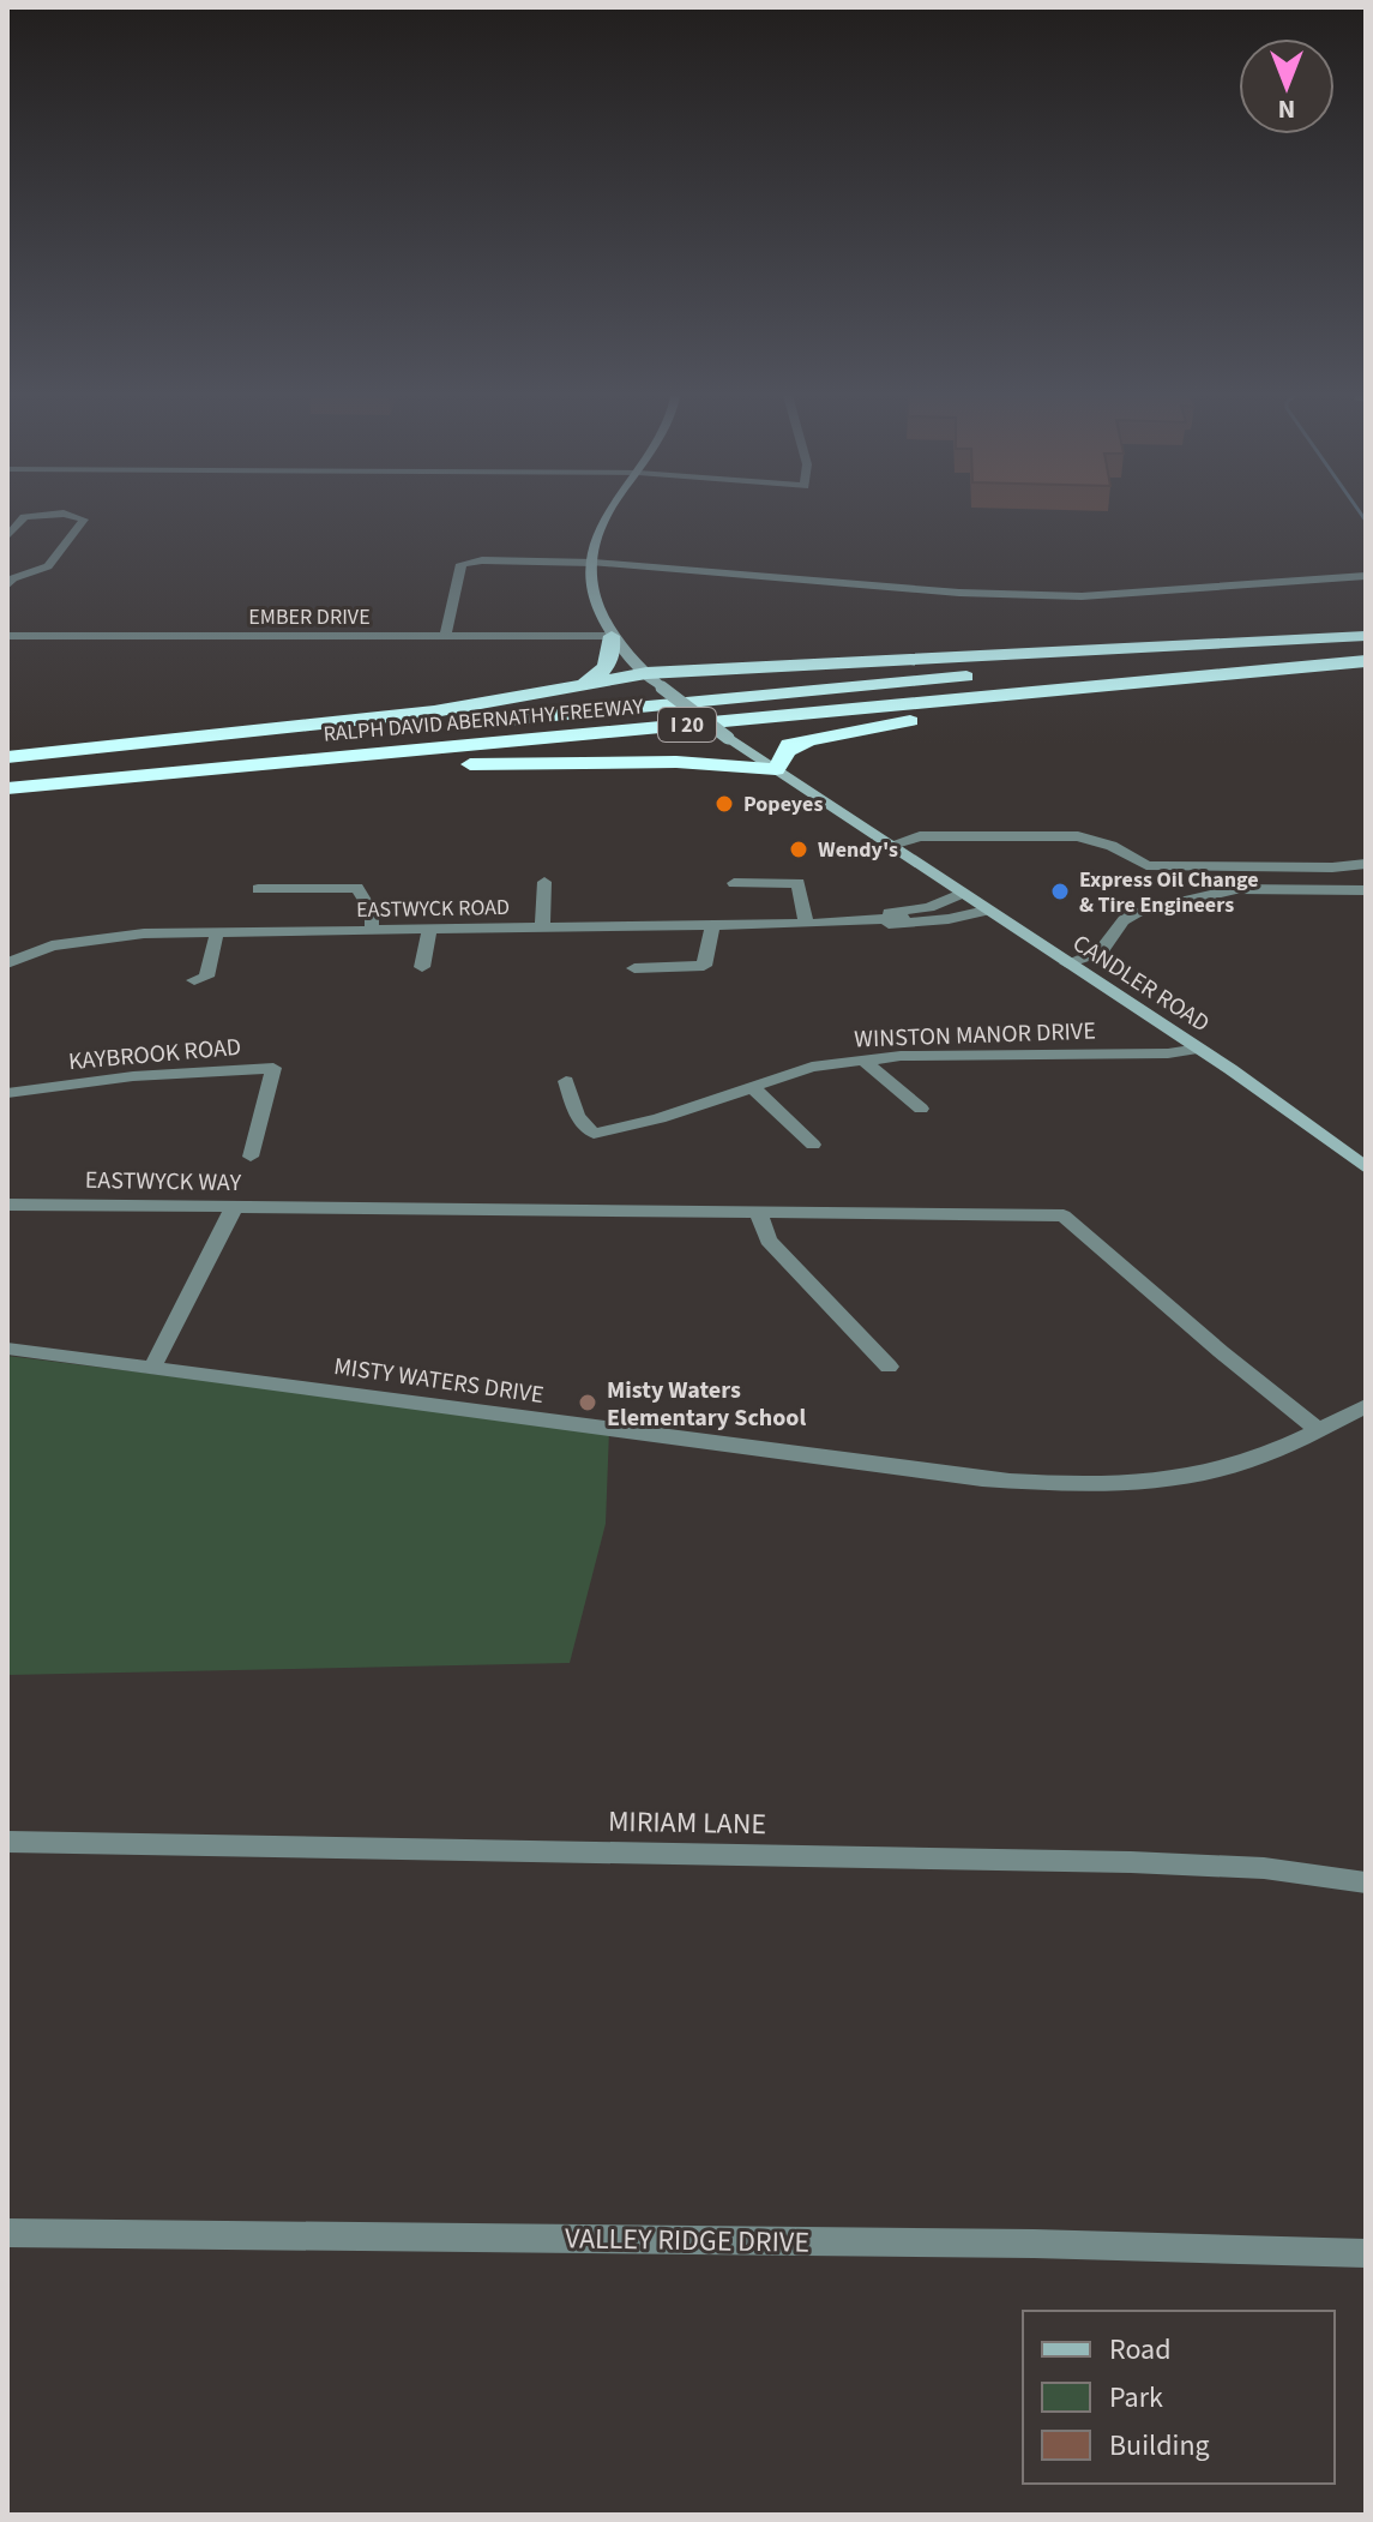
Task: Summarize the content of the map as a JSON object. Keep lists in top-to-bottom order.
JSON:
{
  "streets": {
    "highway": ["RALPH DAVID ABERNATHY FREEWAY", "I 20"],
    "main road": ["CANDLER ROAD"],
    "street": [
      "EMBER DRIVE",
      "EASTWYCK ROAD",
      "WINSTON MANOR DRIVE",
      "KAYBROOK ROAD",
      "EASTWYCK WAY",
      "MISTY WATERS DRIVE",
      "MIRIAM LANE",
      "VALLEY RIDGE DRIVE"
    ]
  },
  "crossings": [
    ["EMBER DRIVE", "CANDLER ROAD"],
    ["EASTWYCK ROAD", "CANDLER ROAD"],
    ["CANDLER ROAD", "WINSTON MANOR DRIVE"],
    ["EASTWYCK WAY", "MISTY WATERS DRIVE"]
  ],
  "places": [
    "Popeyes",
    "Wendy's",
    "Express Oil Change & Tire Engineers",
    "Misty Waters Elementary School"
  ],
  "legend": ["Road", "Park", "Building"],
  "north": "bottom"
}
